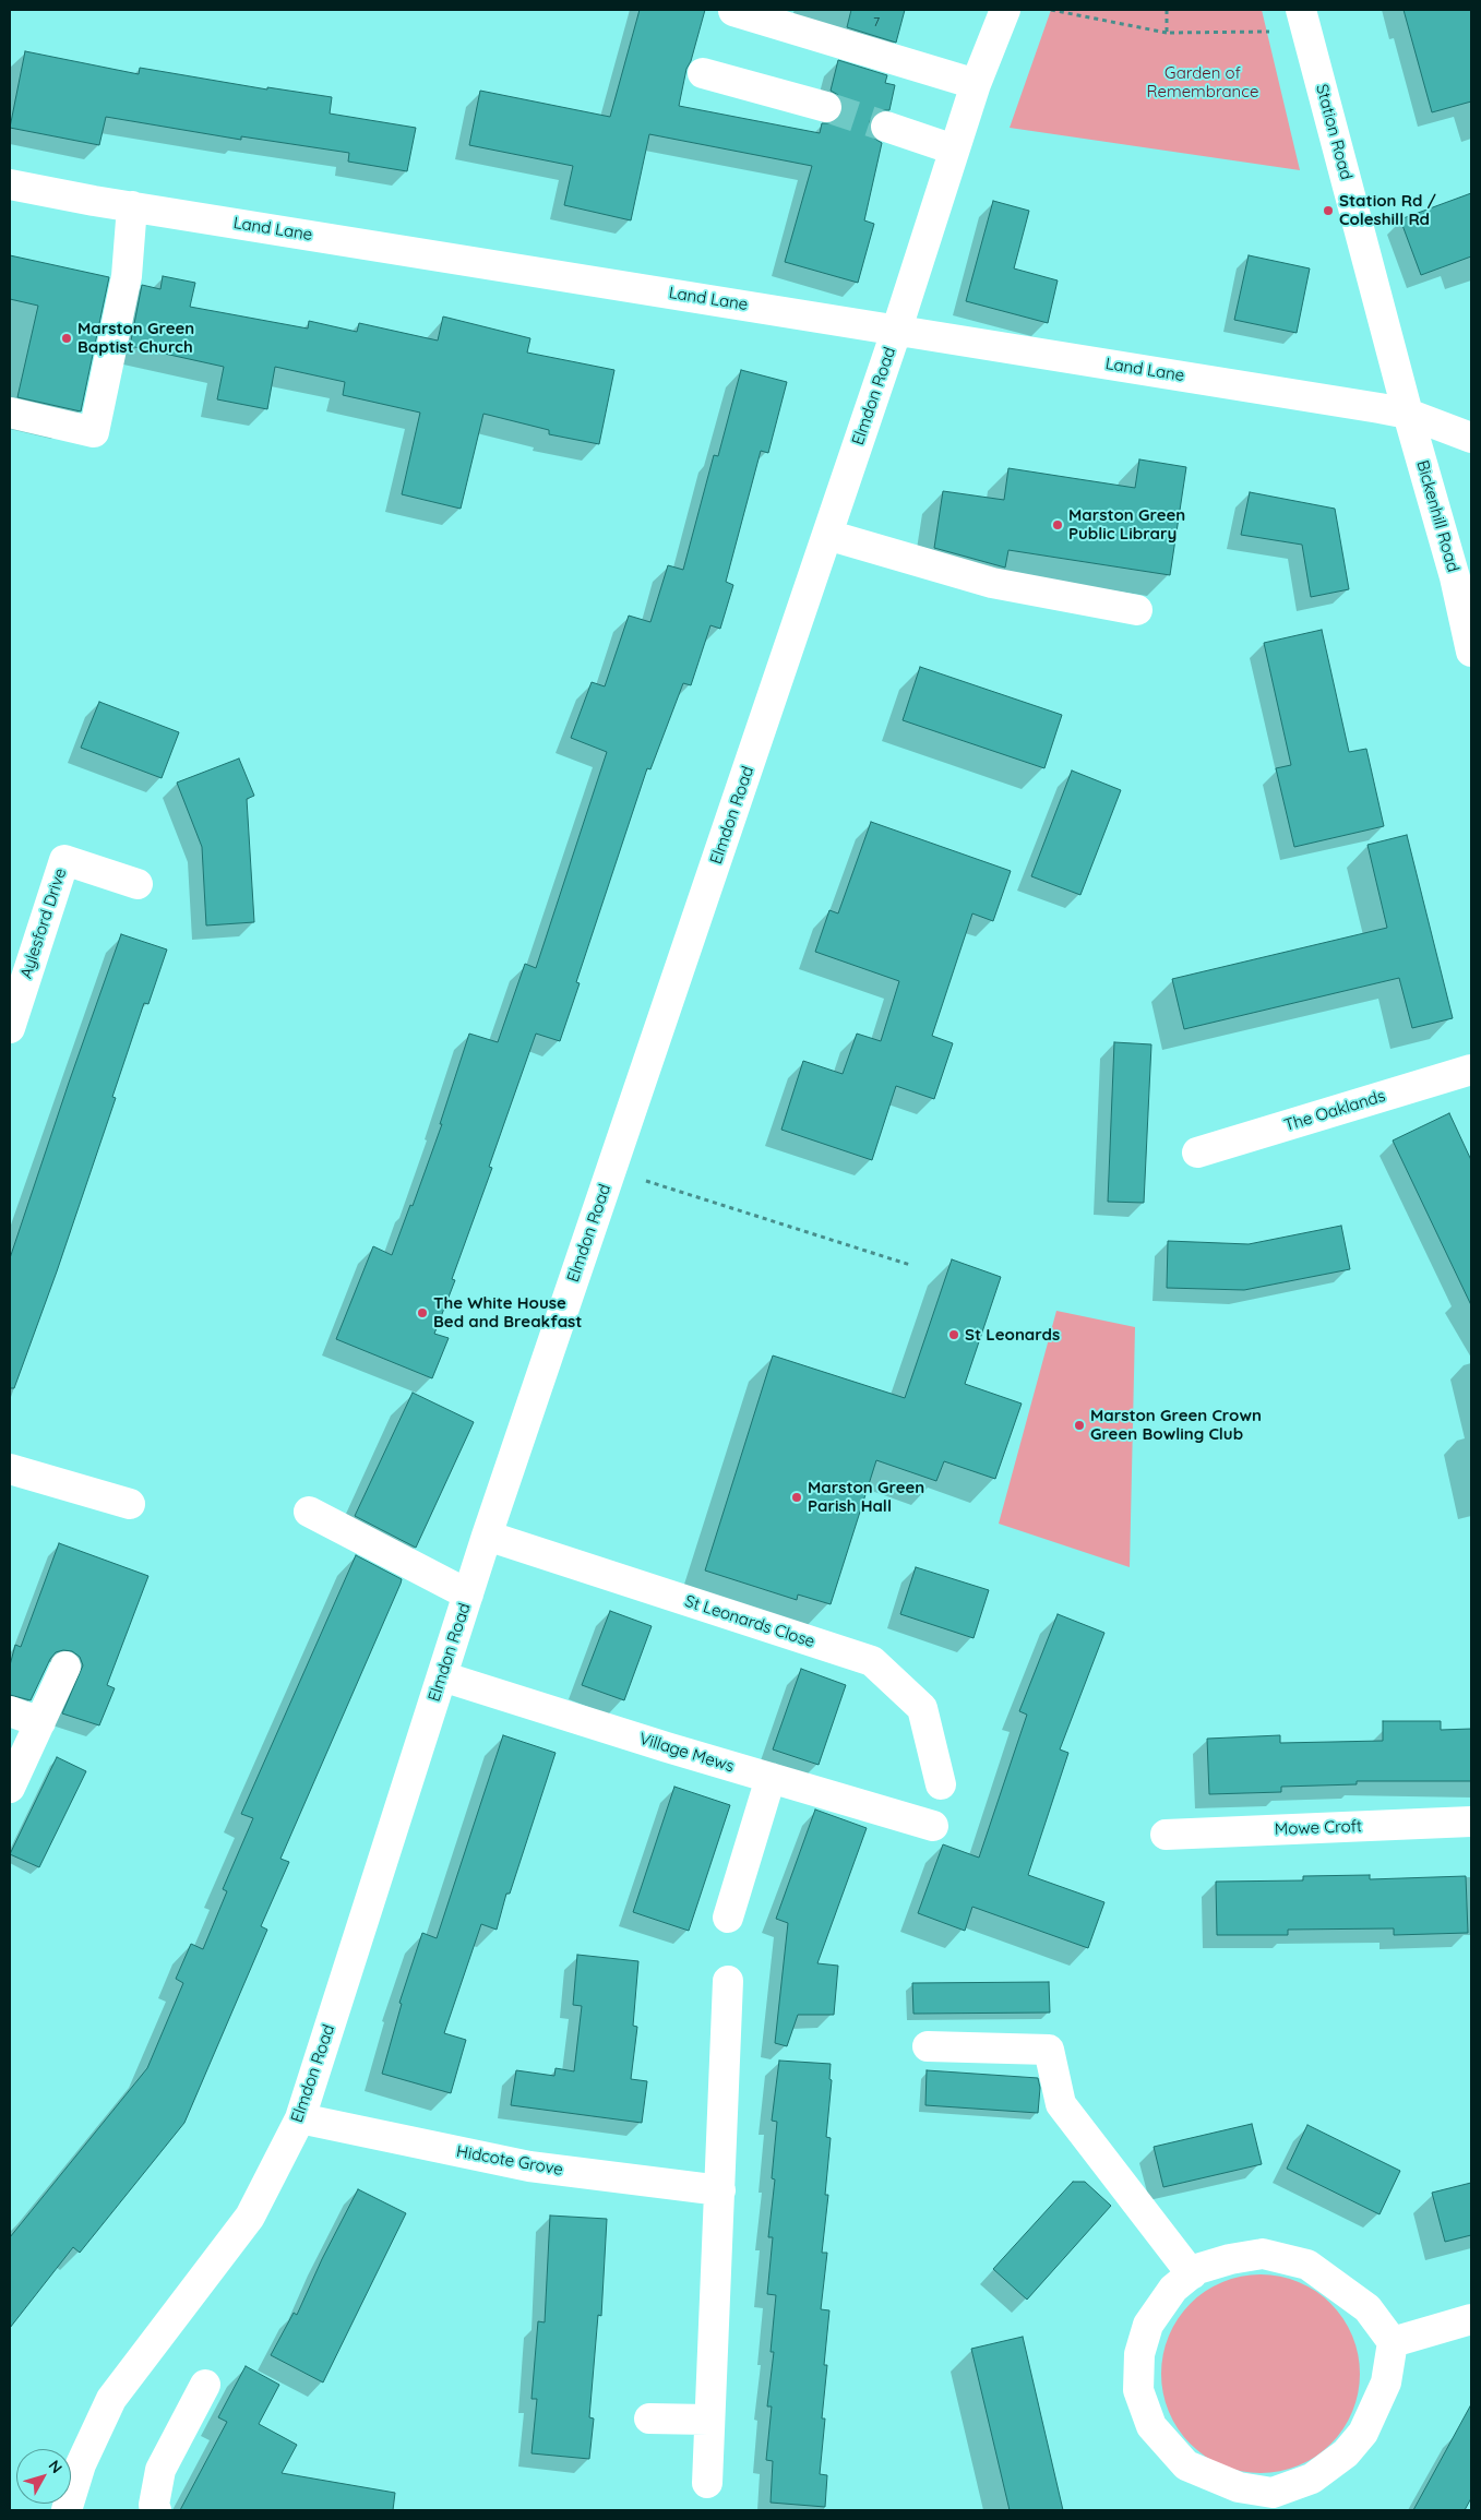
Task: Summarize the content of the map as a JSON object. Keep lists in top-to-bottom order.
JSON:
{
  "streets": {
    "street": [
      "Station Road",
      "Land Lane",
      "Elmdon Road",
      "Bickenhill Road",
      "Aylesford Drive",
      "The Oaklands",
      "St Leonards Close",
      "Village Mews",
      "Mowe Croft",
      "Hidcote Grove"
    ]
  },
  "crossings": [
    ["Station Road", "Land Lane"],
    ["Station Road", "Bickenhill Road"],
    ["Land Lane", "Elmdon Road"],
    ["Land Lane", "Bickenhill Road"],
    ["Elmdon Road", "St Leonards Close"],
    ["Elmdon Road", "Village Mews"],
    ["Elmdon Road", "Hidcote Grove"]
  ],
  "parks": ["Garden of Remembrance"],
  "places": [
    "Station Rd / Coleshill Rd",
    "Marston Green Baptist Church",
    "Marston Green Public Library",
    "The White House Bed and Breakfast",
    "St Leonards",
    "Marston Green Crown Green Bowling Club",
    "Marston Green Parish Hall"
  ],
  "house_numbers": ["7"],
  "north": "top right"
}
